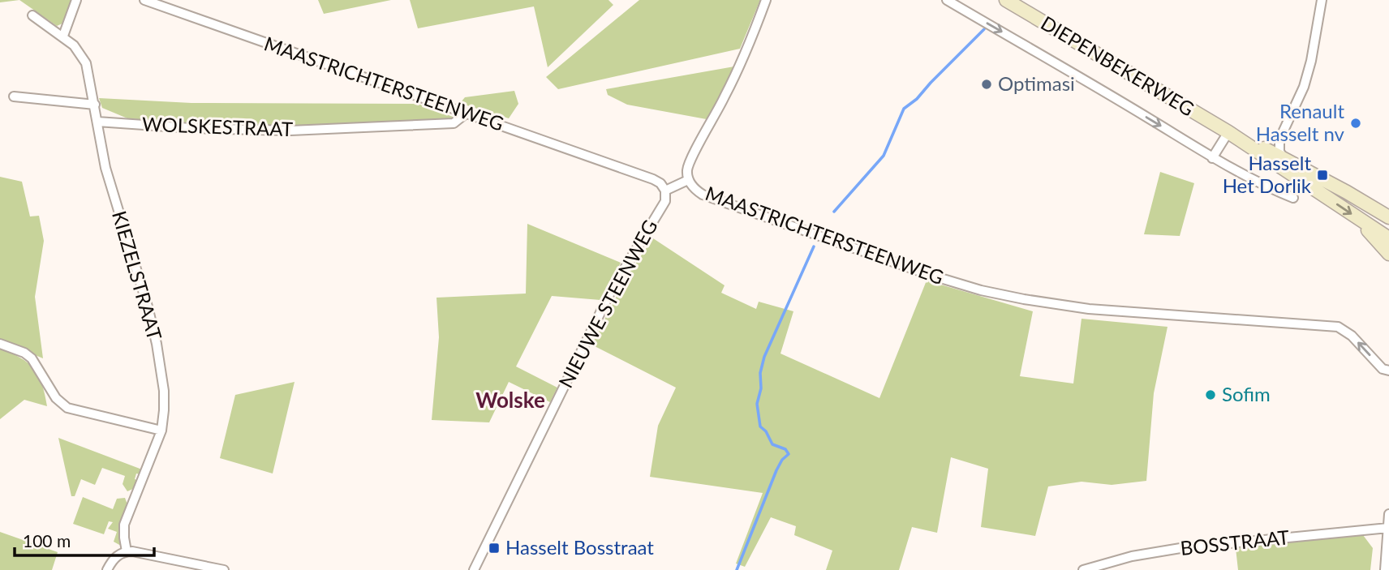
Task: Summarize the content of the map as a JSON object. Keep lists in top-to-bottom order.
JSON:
{
  "streets": {
    "main road": ["DIEPENBEKERWEG"],
    "street": [
      "MAASTRICHTERSTEENWEG",
      "WOLSKESTRAAT",
      "KIEZELSTRAAT",
      "NIEUWE STEENWEG",
      "BOSSTRAAT"
    ]
  },
  "crossings": [
    ["MAASTRICHTERSTEENWEG", "WOLSKESTRAAT"],
    ["MAASTRICHTERSTEENWEG", "NIEUWE STEENWEG"],
    ["WOLSKESTRAAT", "KIEZELSTRAAT"]
  ],
  "one_way": ["DIEPENBEKERWEG", "MAASTRICHTERSTEENWEG"],
  "districts": ["Wolske"],
  "places": {
    "other": ["Optimasi", "Renault Hasselt nv", "Sofim"],
    "transit": ["Hasselt Het Dorlik", "Hasselt Bosstraat"]
  },
  "scale_bar": "100 m"
}
